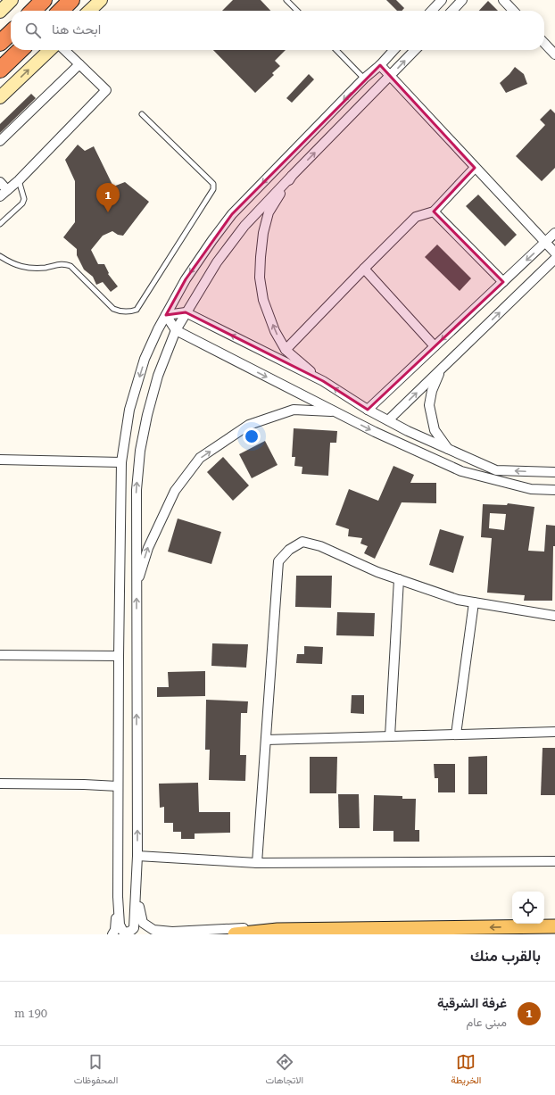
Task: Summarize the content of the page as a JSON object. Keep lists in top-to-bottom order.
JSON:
{
  "page": {
    "search": "ابحث هنا",
    "pins": "1",
    "heading": "بالقرب منك",
    "list": [
      {
        "mark": "1",
        "name": "غرفة الشرقية",
        "note": "مبنى عام",
        "value": "190 m"
      }
    ],
    "nav": ["الخريطة", "الاتجاهات", "المحفوظات"]
  }
}
